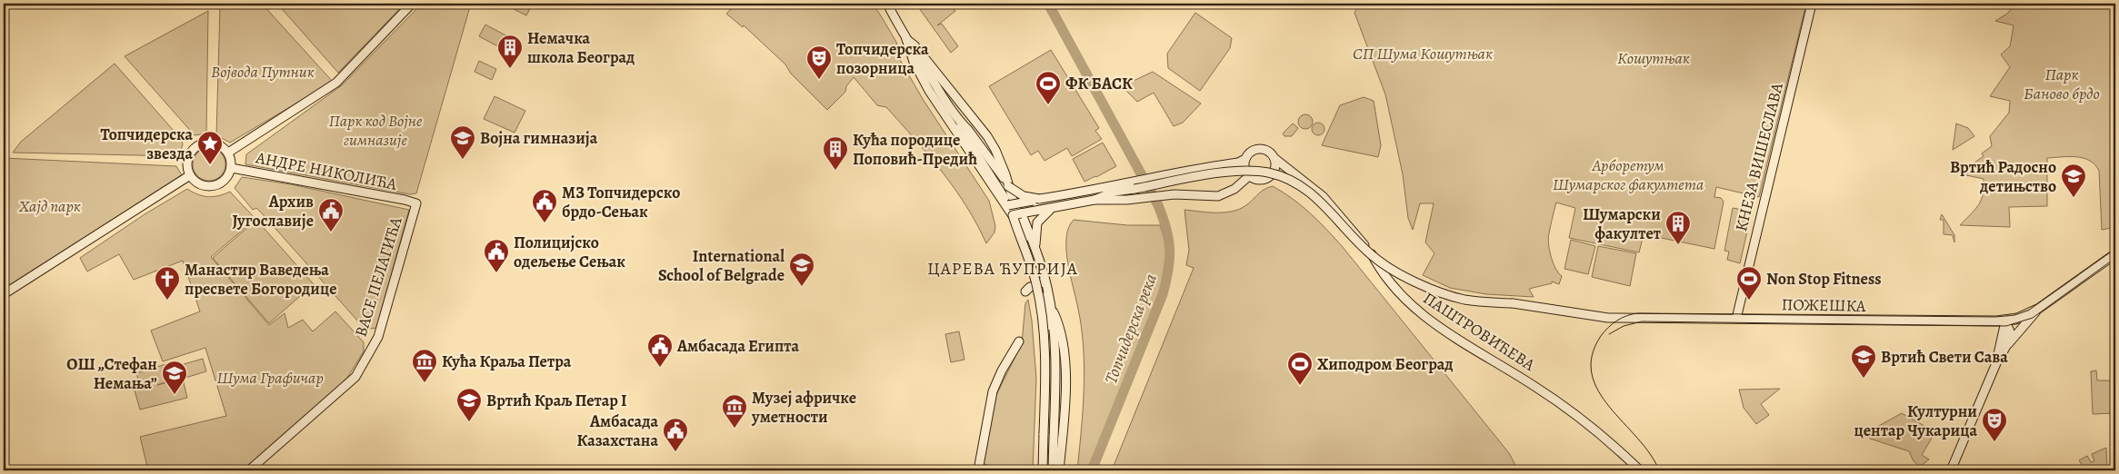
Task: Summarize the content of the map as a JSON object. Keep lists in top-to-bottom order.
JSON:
{
  "streets": {
    "main road": [
      "КНЕЗА ВИШЕСЛАВА",
      "АНДРЕ НИКОЛИЋА",
      "ВАСЕ ПЕЛАГИЋА",
      "ПОЖЕШКА",
      "ПАШТРОВИЋЕВА"
    ]
  },
  "crossings": [
    ["КНЕЗА ВИШЕСЛАВА", "ПОЖЕШКА"],
    ["АНДРЕ НИКОЛИЋА", "ВАСЕ ПЕЛАГИЋА"]
  ],
  "districts": ["ЦАРЕВА ЋУПРИЈА"],
  "water": ["Топчидерска река"],
  "parks": [
    "СП Шума Кошутњак",
    "Кошутњак",
    "Војвода Путник",
    "Парк Баново брдо",
    "Парк код Војне гимназије",
    "Арборетум Шумарског факултета",
    "Хајд парк",
    "Шума Графичар"
  ],
  "places": {
    "building": ["Немачка школа Београд", "Кућа породице Поповић-Предић", "Шумарски факултет"],
    "theatre": ["Топчидерска позорница", "Културни центар Чукарица"],
    "sports": ["ФК БАСК", "Non Stop Fitness", "Хиподром Београд"],
    "school or university": [
      "Војна гимназија",
      "Вртић Радосно детињство",
      "International School of Belgrade",
      "Вртић Свети Сава",
      "ОШ „Стефан Немања”",
      "Вртић Краљ Петар I"
    ],
    "place": ["Топчидерска звезда"],
    "public building": [
      "МЗ Топчидерско брдо-Сењак",
      "Архив Југославије",
      "Полицијско одељење Сењак",
      "Амбасада Египта",
      "Амбасада Казахстана"
    ],
    "church": ["Манастир Ваведења пресвете Богородице"],
    "museum": ["Кућа Краља Петра", "Музеј афричке уметности"]
  }
}
